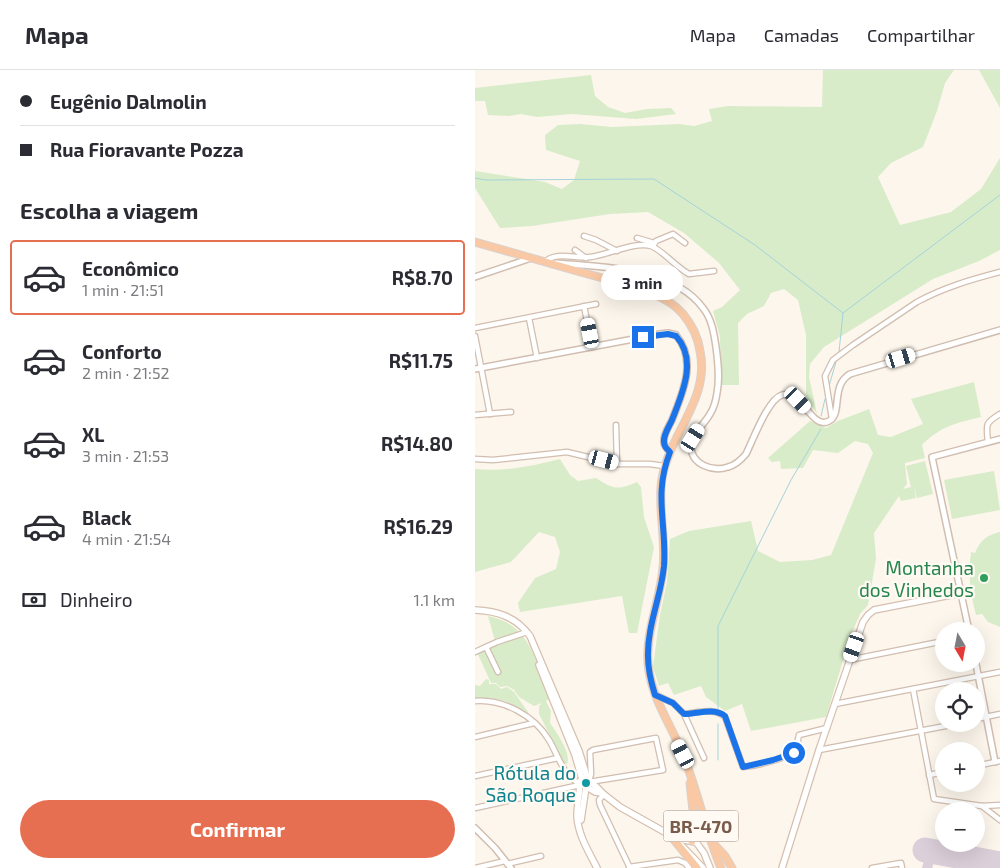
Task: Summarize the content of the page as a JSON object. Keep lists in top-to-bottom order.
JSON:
{
  "streets": {
    "highway": ["BR-470"]
  },
  "places": ["Montanha dos Vinhedos", "Rótula do São Roque"],
  "north": "bottom",
  "page": {
    "header": "Mapa",
    "nav": ["Mapa", "Camadas", "Compartilhar"],
    "banner": ["Eugênio Dalmolin", "Rua Fioravante Pozza"],
    "heading": "Escolha a viagem",
    "list": [
      {
        "name": "Econômico",
        "note": "1 min · 21:51",
        "value": "R$8.70"
      },
      {
        "name": "Conforto",
        "note": "2 min · 21:52",
        "value": "R$11.75"
      },
      {
        "name": "XL",
        "note": "3 min · 21:53",
        "value": "R$14.80"
      },
      {
        "name": "Black",
        "note": "4 min · 21:54",
        "value": "R$16.29"
      }
    ],
    "bubble": "3 min",
    "pay": ["Dinheiro", "1.1 km"],
    "map_buttons": ["+", "−"],
    "buttons": "Confirmar"
  }
}
